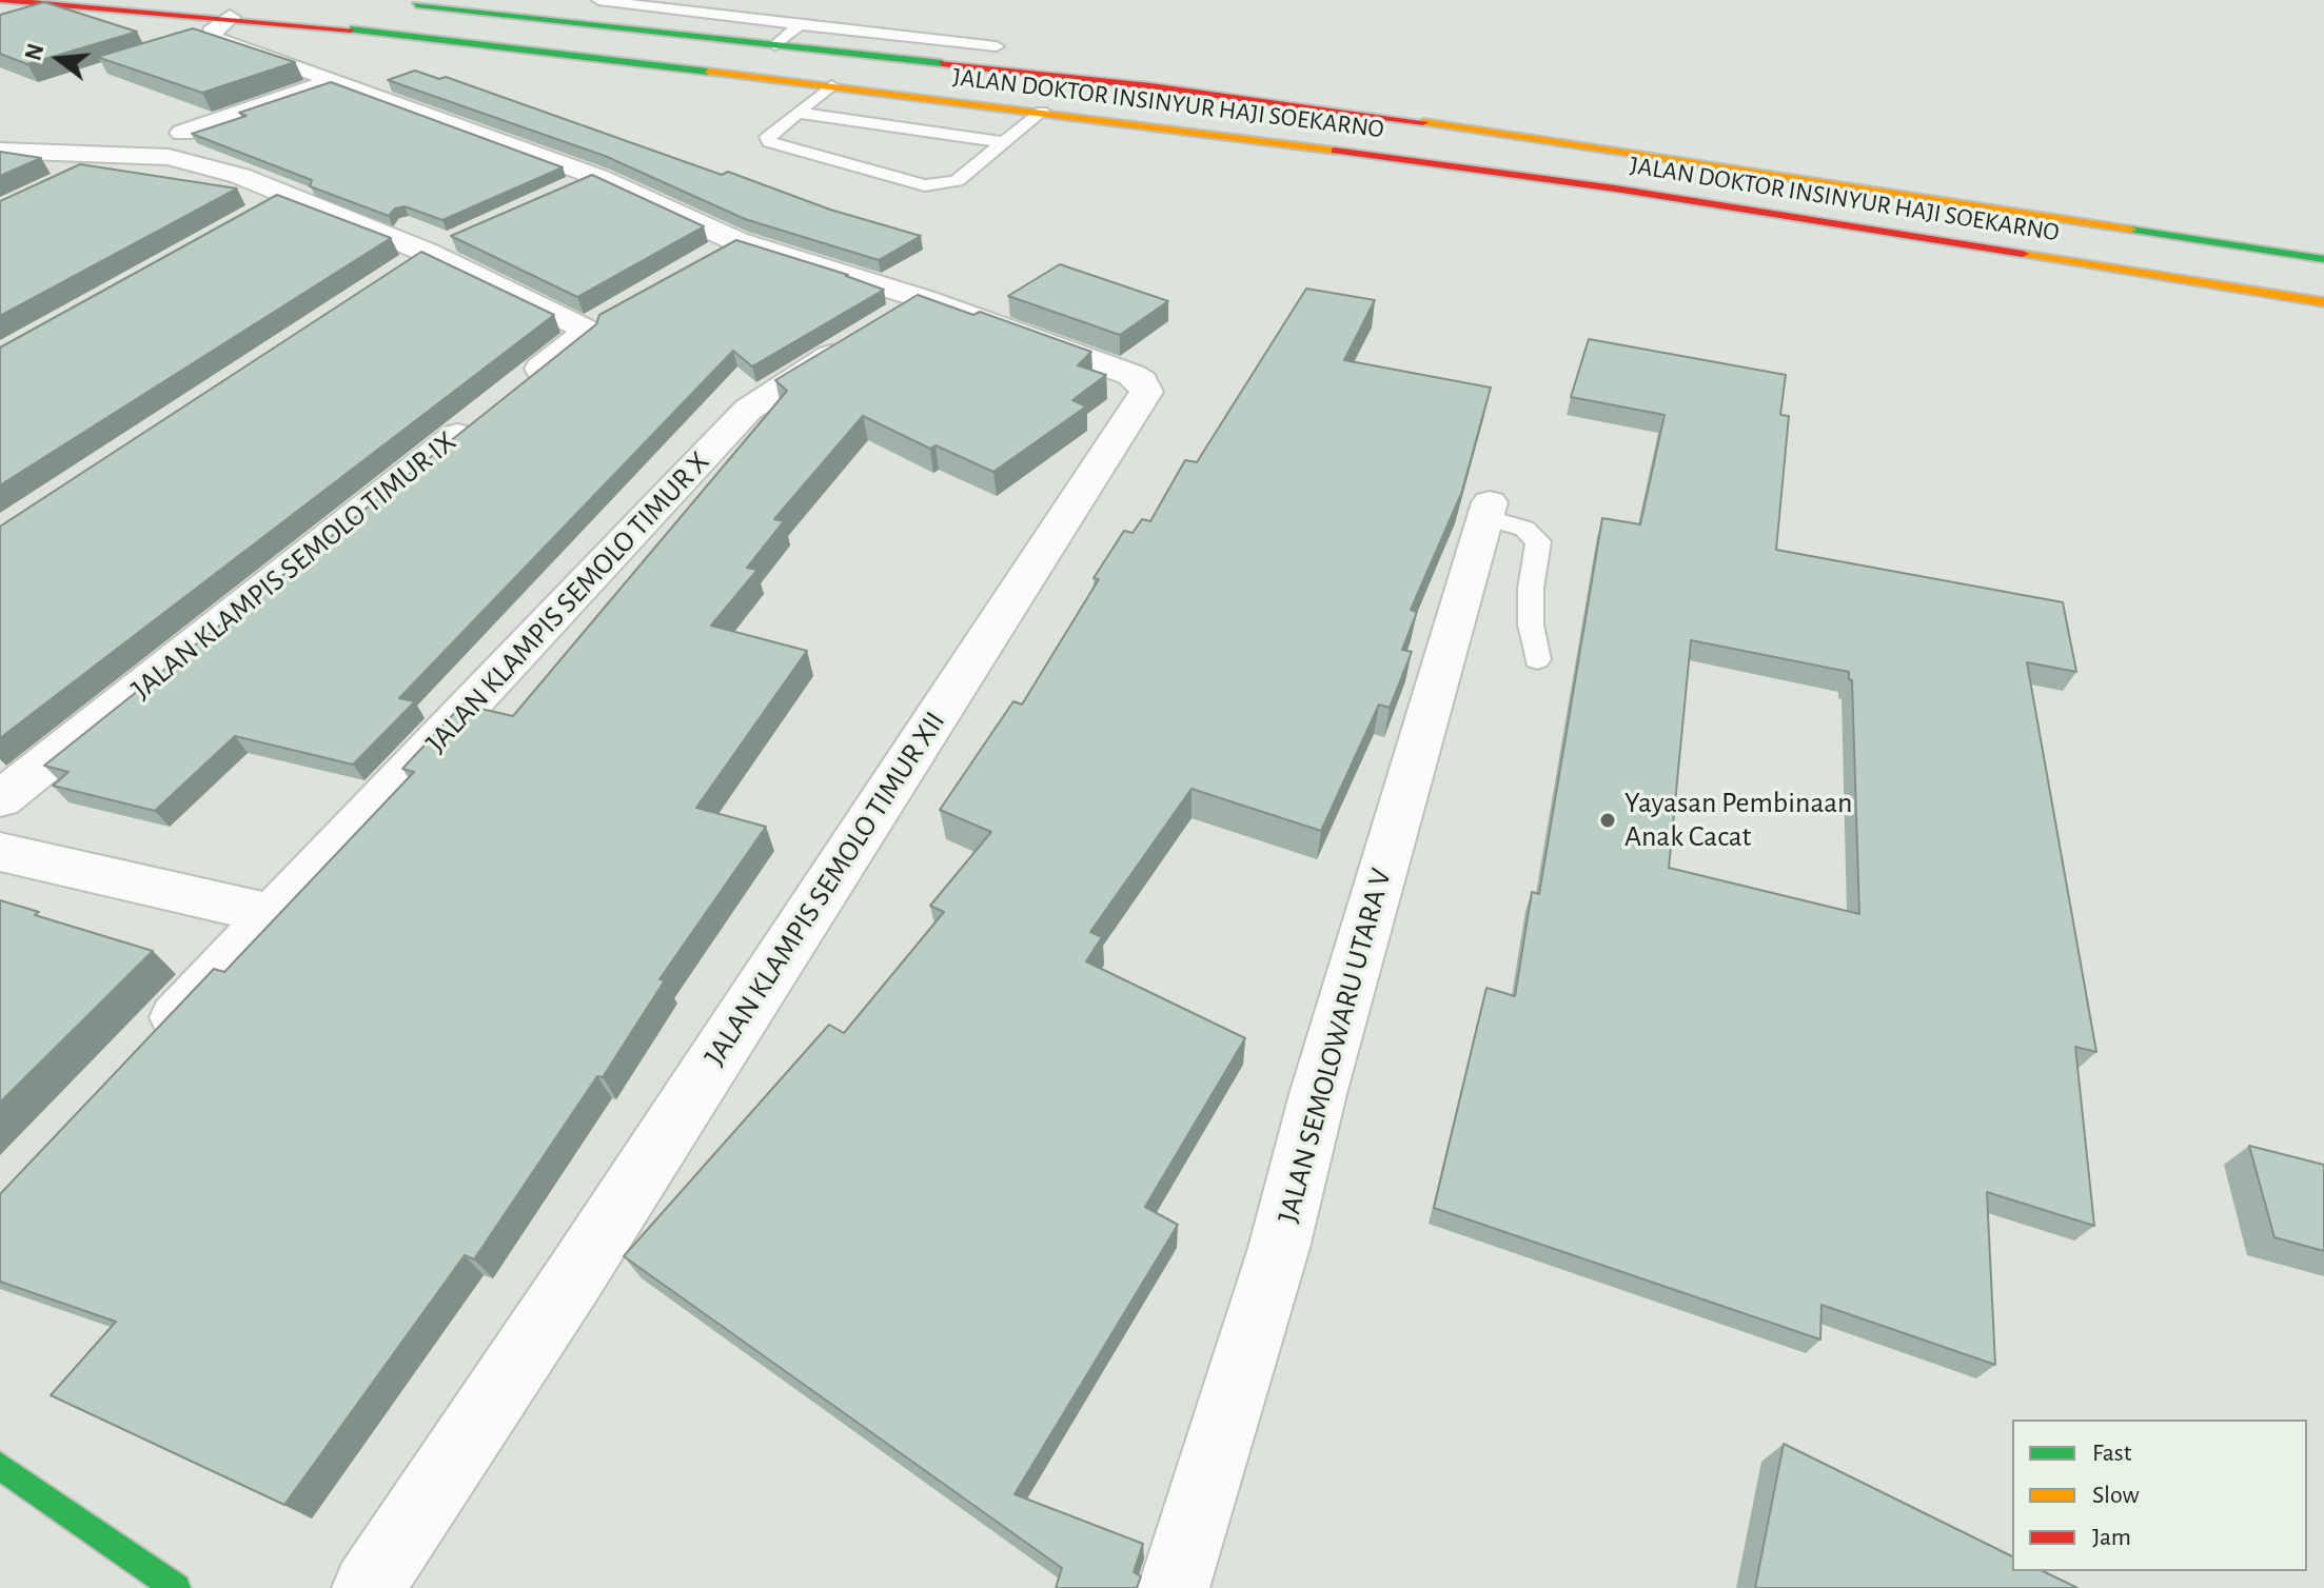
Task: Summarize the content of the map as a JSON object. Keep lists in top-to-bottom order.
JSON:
{
  "streets": {
    "main road": ["JALAN DOKTOR INSINYUR HAJI SOEKARNO"],
    "street": [
      "JALAN KLAMPIS SEMOLO TIMUR IX",
      "JALAN KLAMPIS SEMOLO TIMUR X",
      "JALAN KLAMPIS SEMOLO TIMUR XII",
      "JALAN SEMOLOWARU UTARA V"
    ]
  },
  "crossings": [
    ["JALAN KLAMPIS SEMOLO TIMUR X", "JALAN KLAMPIS SEMOLO TIMUR XII"]
  ],
  "places": ["Yayasan Pembinaan Anak Cacat"],
  "legend": ["Fast", "Slow", "Jam"],
  "north": "left"
}
